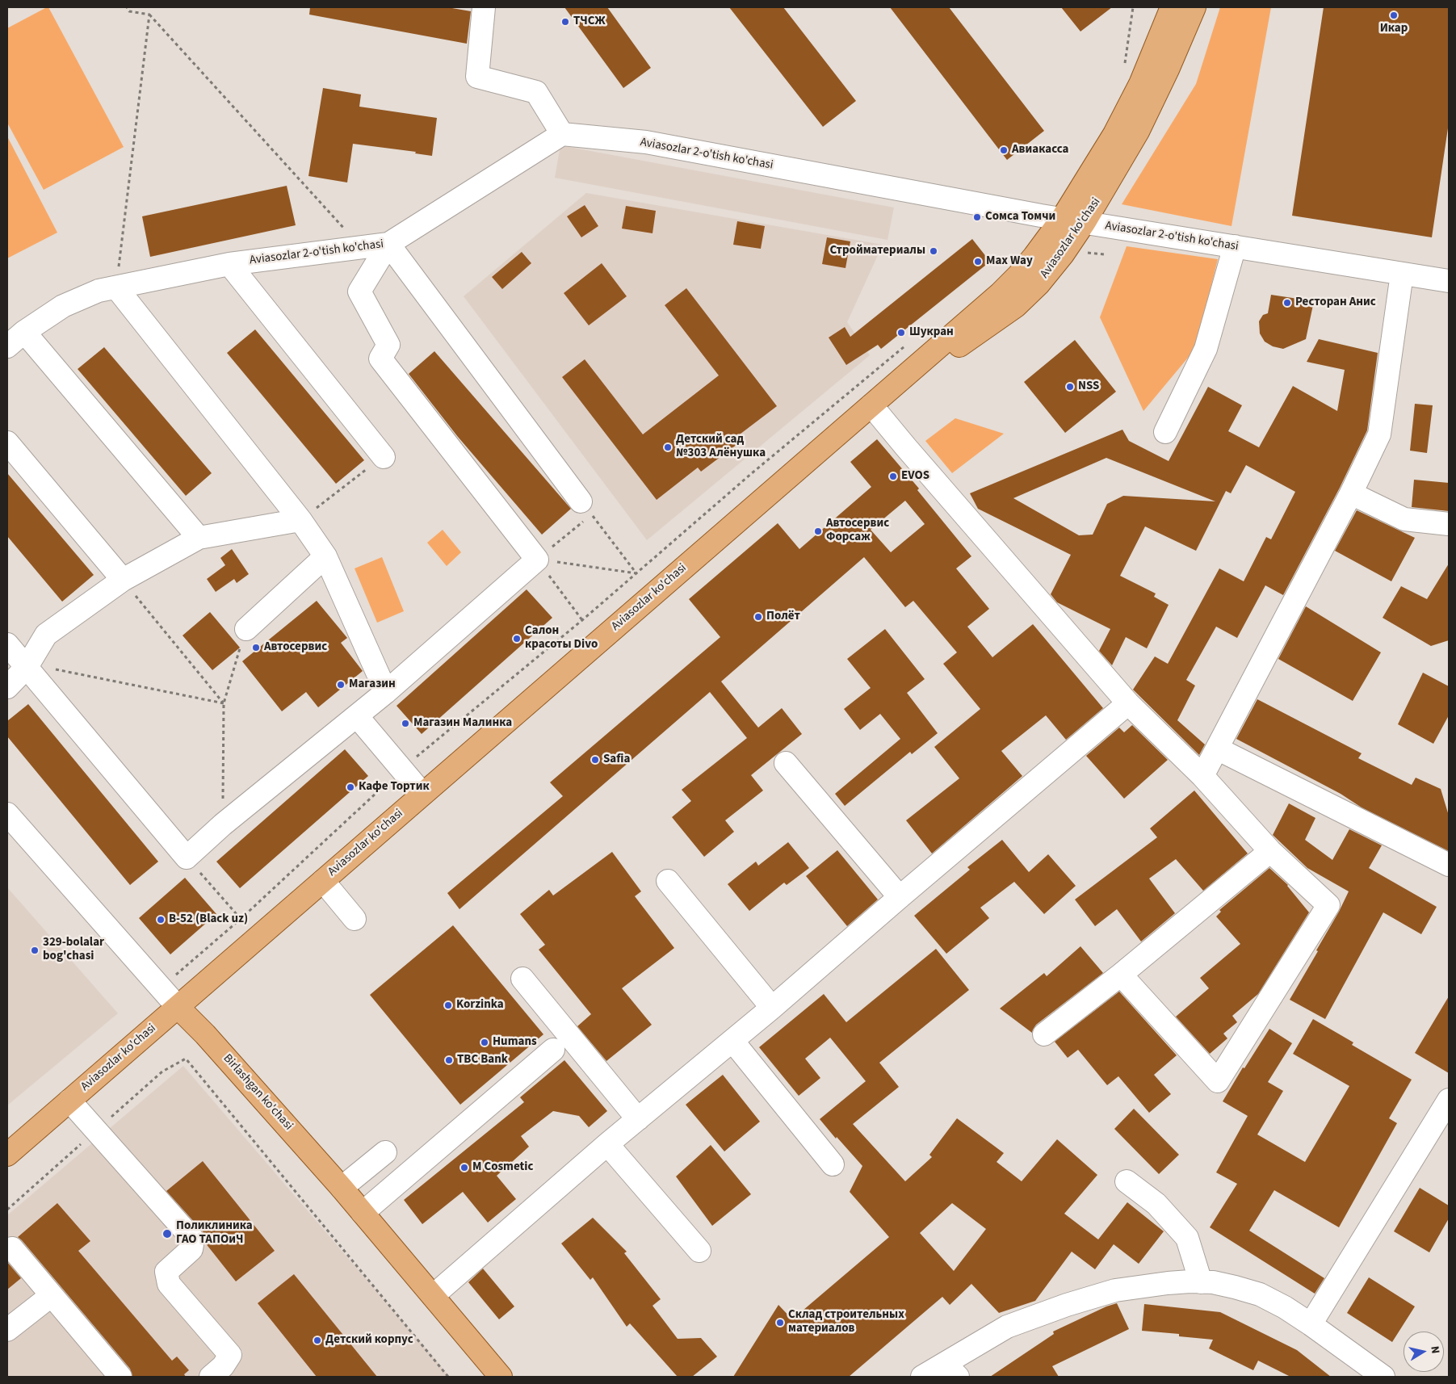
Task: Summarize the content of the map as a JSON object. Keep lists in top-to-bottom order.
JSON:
{
  "streets": {
    "main road": ["Aviasozlar ko'chasi", "Birlashgan ko'chasi"],
    "street": ["Aviasozlar 2-o'tish ko'chasi"]
  },
  "crossings": [
    ["Aviasozlar 2-o'tish ko'chasi", "Aviasozlar ko'chasi"],
    ["Aviasozlar ko'chasi", "Birlashgan ko'chasi"]
  ],
  "places": [
    "Икар",
    "ТЧСЖ",
    "Авиакасса",
    "Сомса Томчи",
    "Стройматериалы",
    "Max Way",
    "Ресторан Анис",
    "Шукран",
    "NSS",
    "Детский сад №303 Алёнушка",
    "EVOS",
    "Автосервис Форсаж",
    "Полёт",
    "Салон красоты Divo",
    "Автосервис",
    "Магазин",
    "Магазин Малинка",
    "Safia",
    "Кафе Тортик",
    "B-52 (Black uz)",
    "329-bolalar bog'chasi",
    "Korzinka",
    "Humans",
    "TBC Bank",
    "M Cosmetic",
    "Поликлиника ГАО ТАПОиЧ",
    "Склад строительных материалов",
    "Детский корпус"
  ],
  "north": "right"
}
